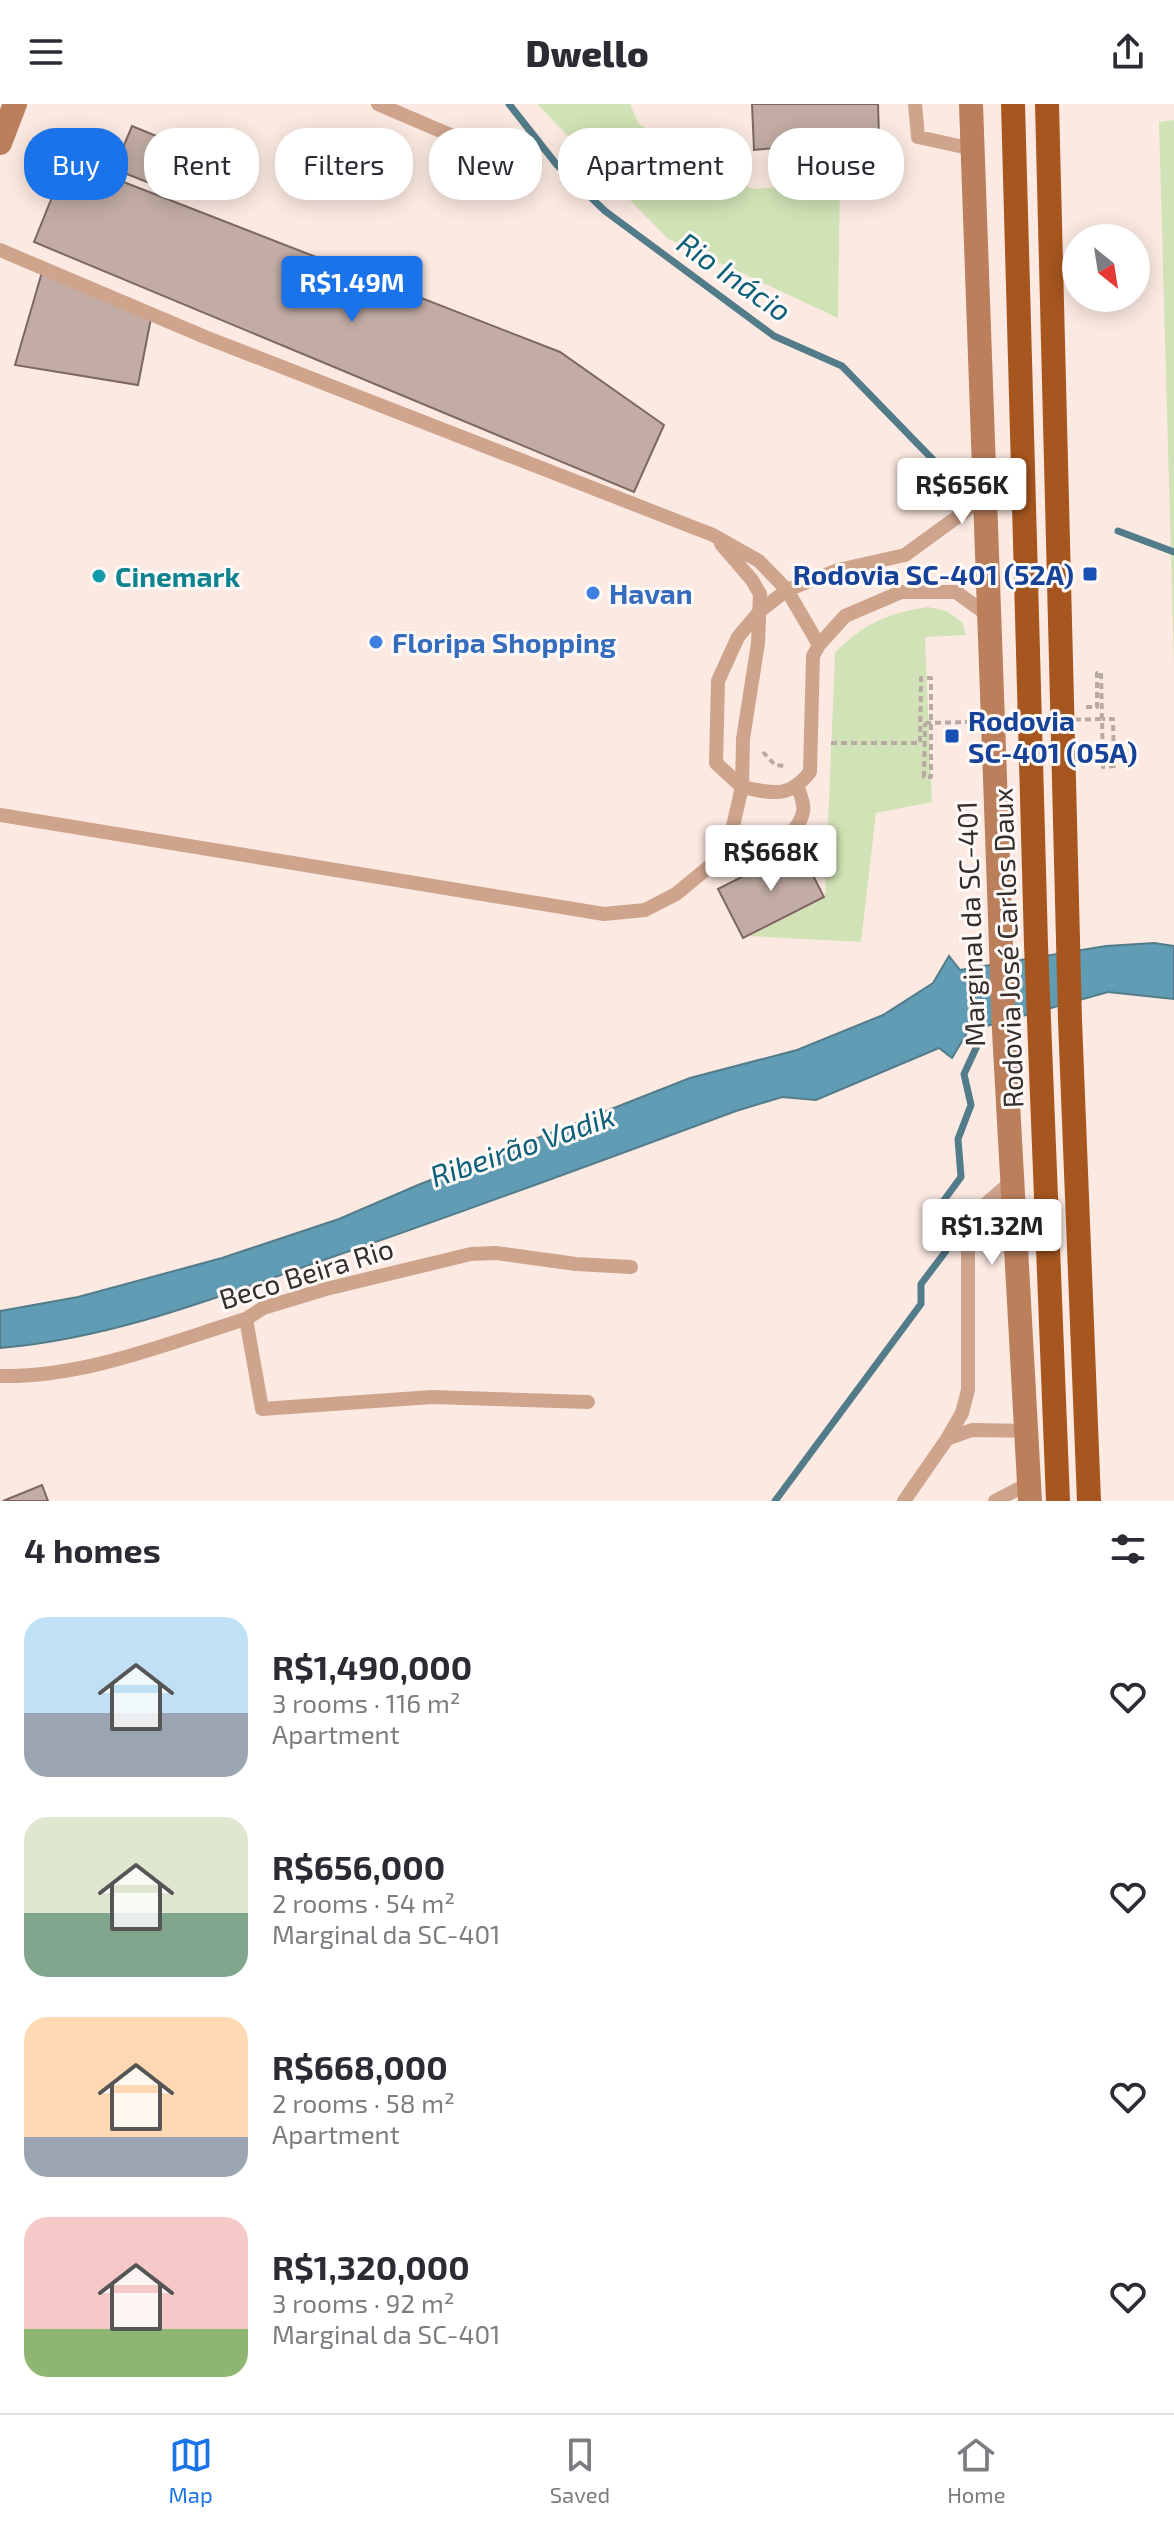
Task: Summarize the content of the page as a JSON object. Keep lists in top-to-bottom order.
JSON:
{
  "streets": {
    "highway": ["Rodovia José Carlos Daux"],
    "main road": ["Marginal da SC-401"],
    "lane": ["Beco Beira Rio"]
  },
  "water": ["Rio Inácio", "Ribeirão Vadik"],
  "places": {
    "transit": ["Rodovia SC-401 (52A)", "Rodovia SC-401 (05A)"],
    "other": ["Cinemark", "Havan", "Floripa Shopping"]
  },
  "north": "bottom right",
  "page": {
    "header": "Dwello",
    "chip": [
      "Buy",
      "Rent",
      "Filters",
      "New",
      "Apartment",
      "House"
    ],
    "price": [
      "R$1.49M",
      "R$656K",
      "R$668K",
      "R$1.32M"
    ],
    "heading": "4 homes",
    "list": [
      {
        "name": "R$1,490,000",
        "note": "3 rooms · 116 m² · Apartment"
      },
      {
        "name": "R$656,000",
        "note": "2 rooms · 54 m² · Marginal da SC-401"
      },
      {
        "name": "R$668,000",
        "note": "2 rooms · 58 m² · Apartment"
      },
      {
        "name": "R$1,320,000",
        "note": "3 rooms · 92 m² · Marginal da SC-401"
      }
    ],
    "tabs": ["Map", "Saved", "Home"]
  }
}
